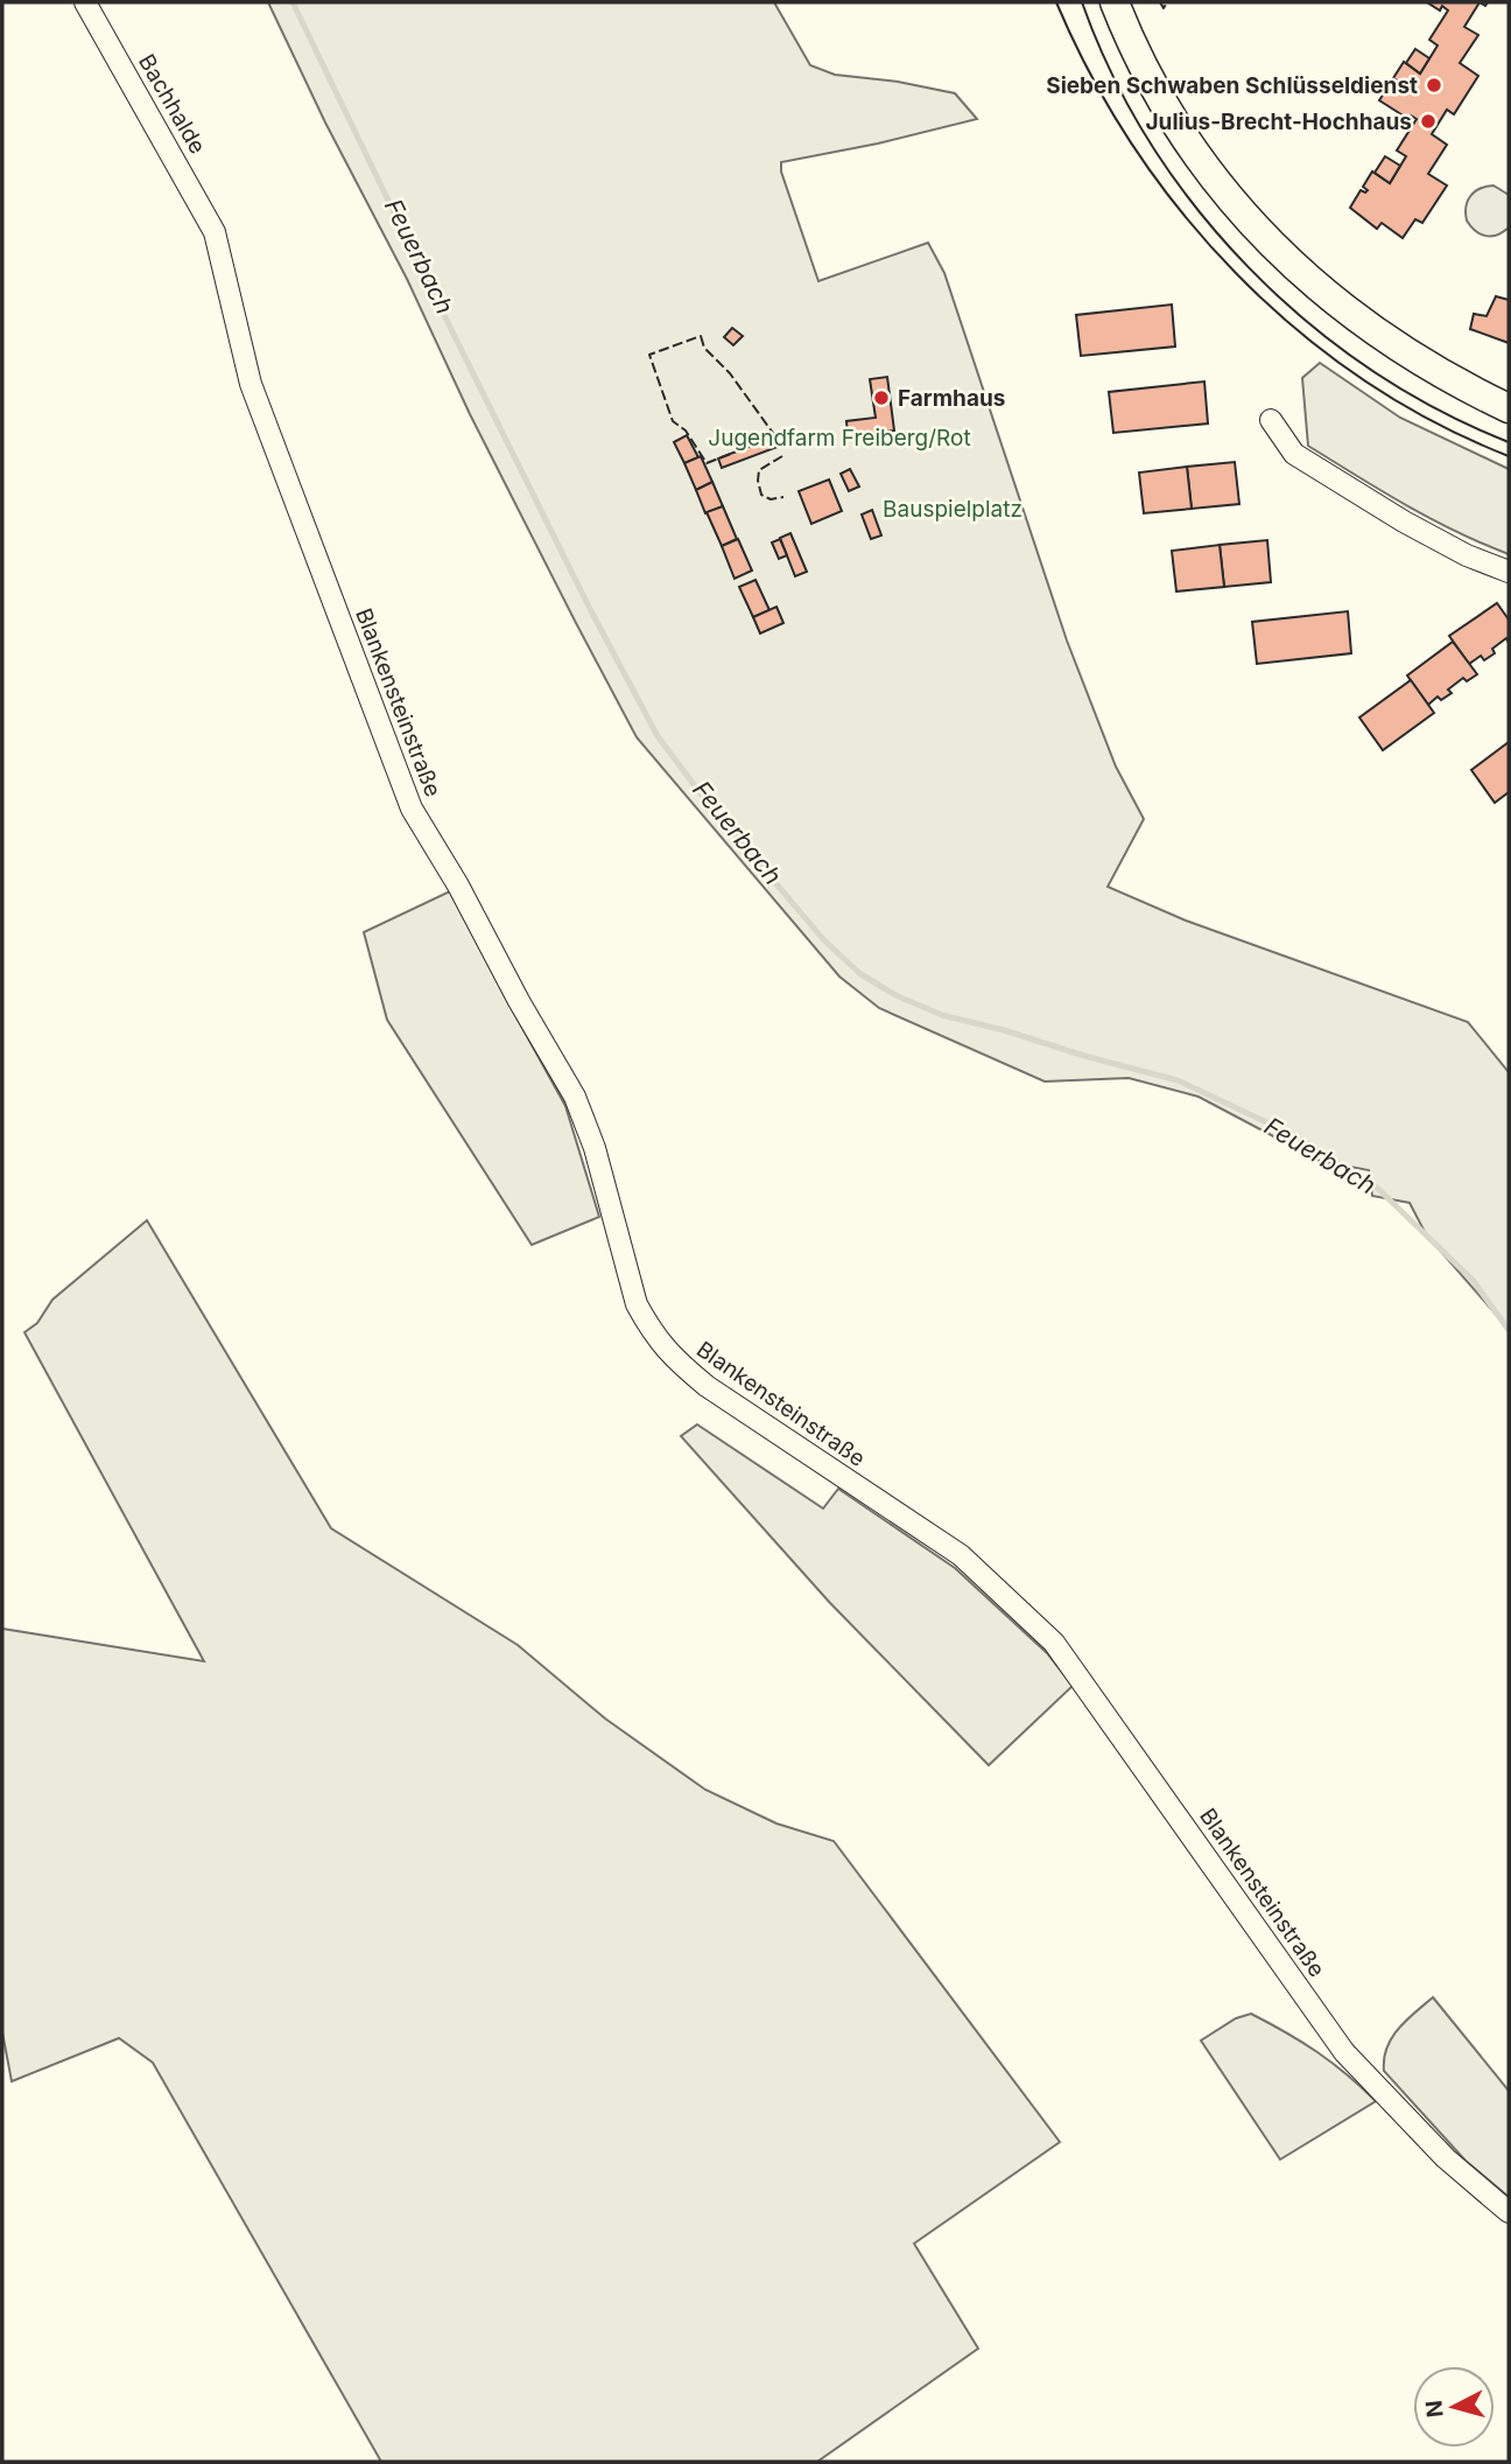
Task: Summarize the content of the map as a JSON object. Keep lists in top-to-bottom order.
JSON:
{
  "streets": {
    "street": ["Bachhalde", "Blankensteinstraße"]
  },
  "crossings": [
    ["Bachhalde", "Blankensteinstraße"]
  ],
  "water": ["Feuerbach"],
  "parks": ["Jugendfarm Freiberg/Rot", "Bauspielplatz"],
  "places": ["Sieben Schwaben Schlüsseldienst", "Julius-Brecht-Hochhaus", "Farmhaus"],
  "north": "left"
}
